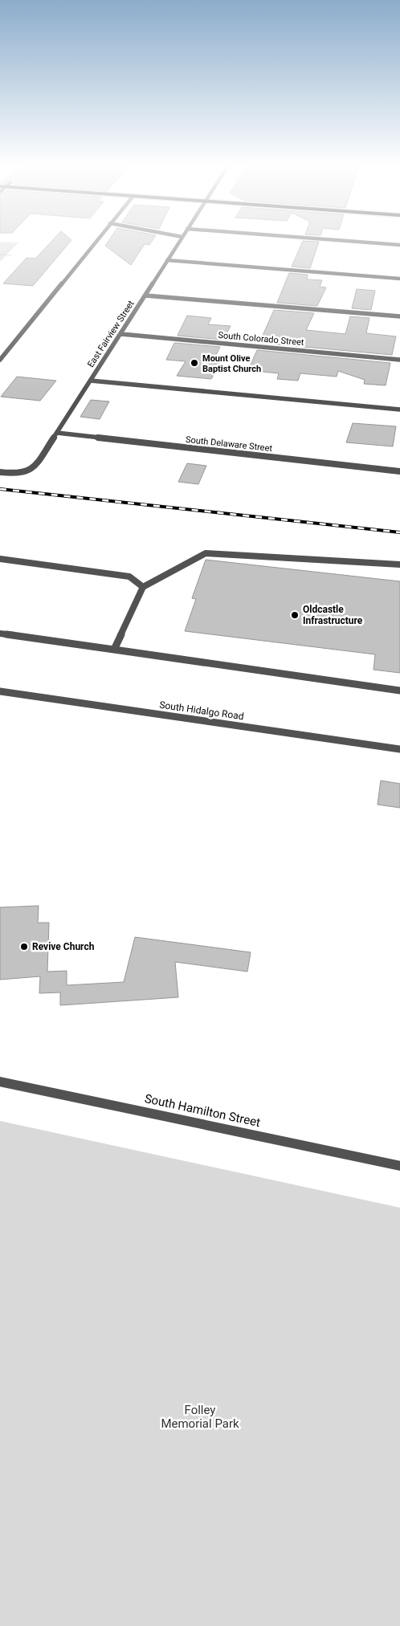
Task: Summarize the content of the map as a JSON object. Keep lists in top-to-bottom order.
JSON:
{
  "streets": {
    "street": [
      "East Fairview Street",
      "South Colorado Street",
      "South Delaware Street",
      "South Hidalgo Road",
      "South Hamilton Street"
    ]
  },
  "crossings": [
    ["East Fairview Street", "South Colorado Street"],
    ["East Fairview Street", "South Delaware Street"]
  ],
  "parks": ["Folley Memorial Park"],
  "places": ["Mount Olive Baptist Church", "Oldcastle Infrastructure", "Revive Church"]
}
